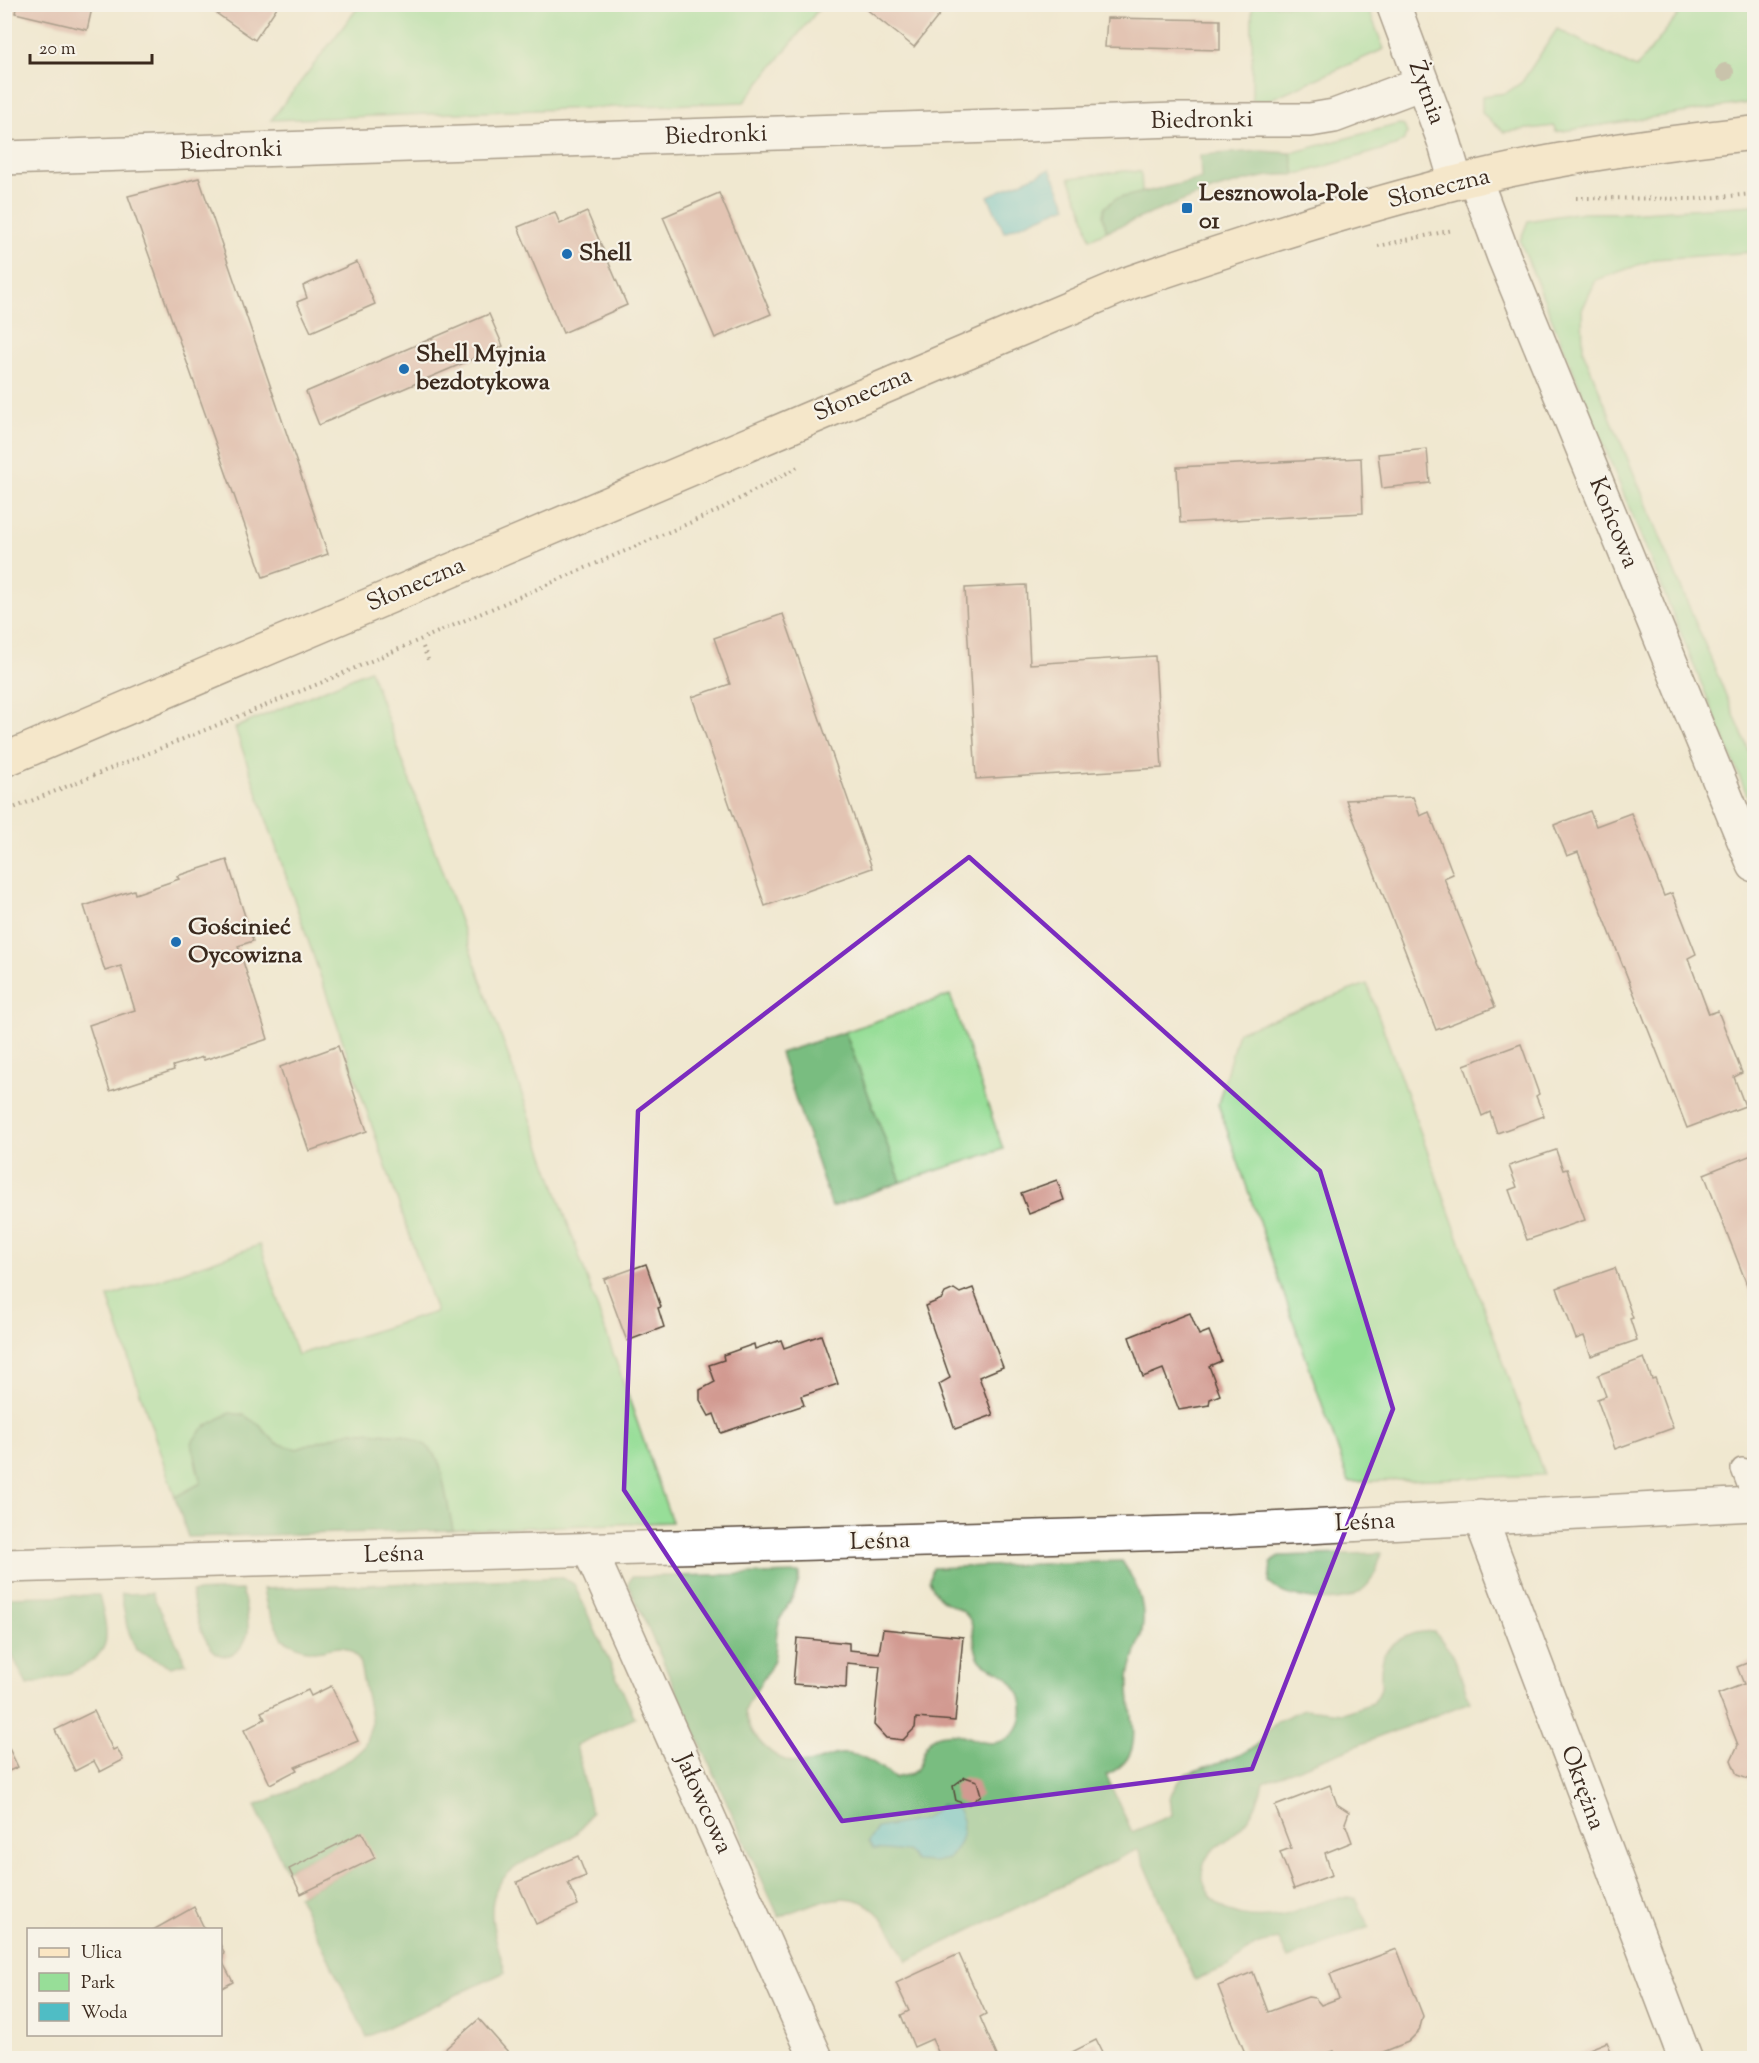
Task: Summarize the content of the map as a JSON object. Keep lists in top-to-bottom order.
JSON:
{
  "streets": {
    "main road": ["Słoneczna"],
    "street": [
      "Żytnia",
      "Biedronki",
      "Końcowa",
      "Leśna",
      "Okrężna",
      "Jałowcowa"
    ]
  },
  "crossings": [
    ["Żytnia", "Biedronki"],
    ["Żytnia", "Słoneczna"],
    ["Żytnia", "Końcowa"],
    ["Słoneczna", "Końcowa"],
    ["Leśna", "Okrężna"],
    ["Leśna", "Jałowcowa"]
  ],
  "places": {
    "transit": ["Lesznowola-Pole 01"],
    "other": ["Shell", "Shell Myjnia bezdotykowa", "Gościnieć Oycowizna"]
  },
  "legend": ["Ulica", "Park", "Woda"],
  "scale_bar": "20 m"
}
